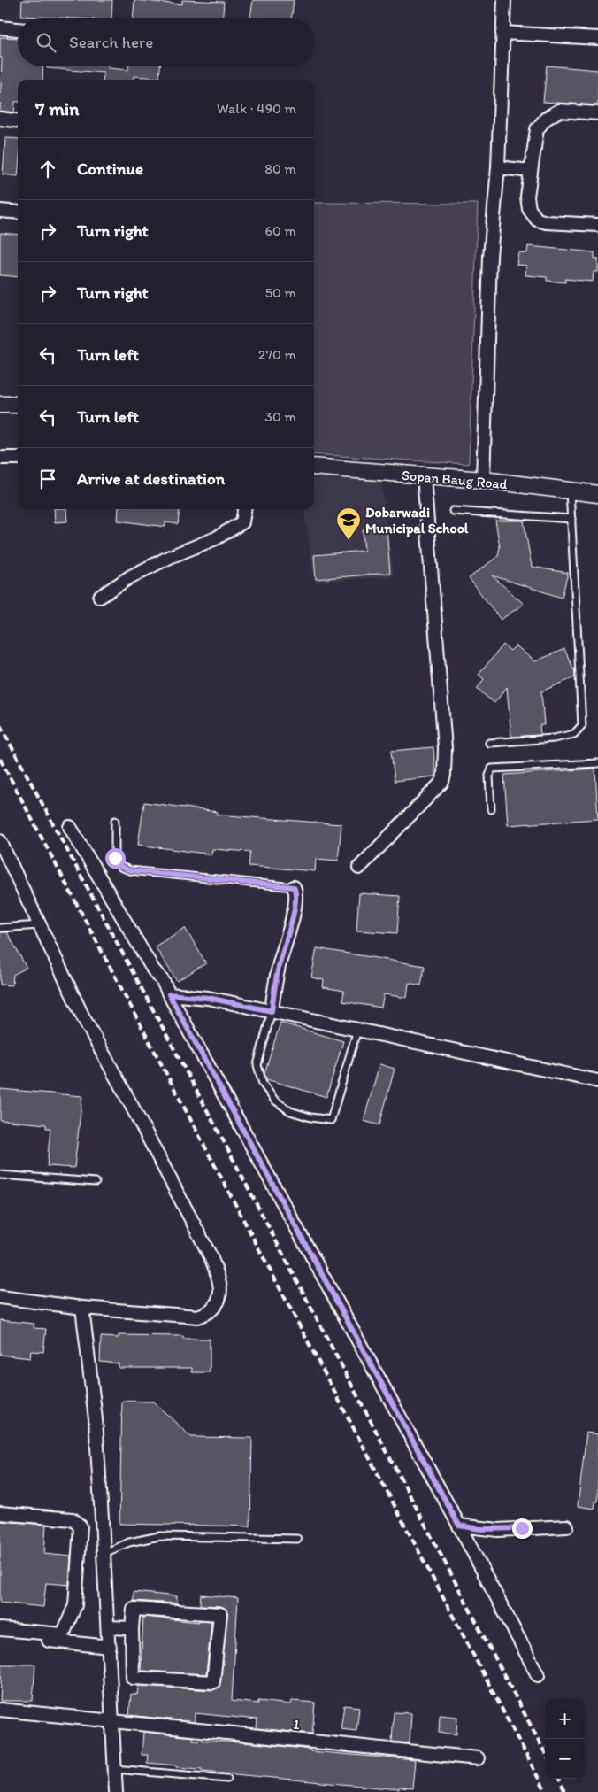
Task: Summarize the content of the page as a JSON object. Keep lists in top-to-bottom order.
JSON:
{
  "streets": {
    "street": ["Sopan Baug Road", "1"]
  },
  "places": {
    "school or university": ["Dobarwadi Municipal School"]
  },
  "page": {
    "search": "Search here",
    "heading": ["7 min", "Walk · 490 m"],
    "list": [
      ["Continue", "80 m"],
      ["Turn right", "60 m"],
      ["Turn right", "50 m"],
      ["Turn left", "270 m"],
      ["Turn left", "30 m"],
      "Arrive at destination"
    ],
    "map_buttons": ["+", "−"]
  }
}
